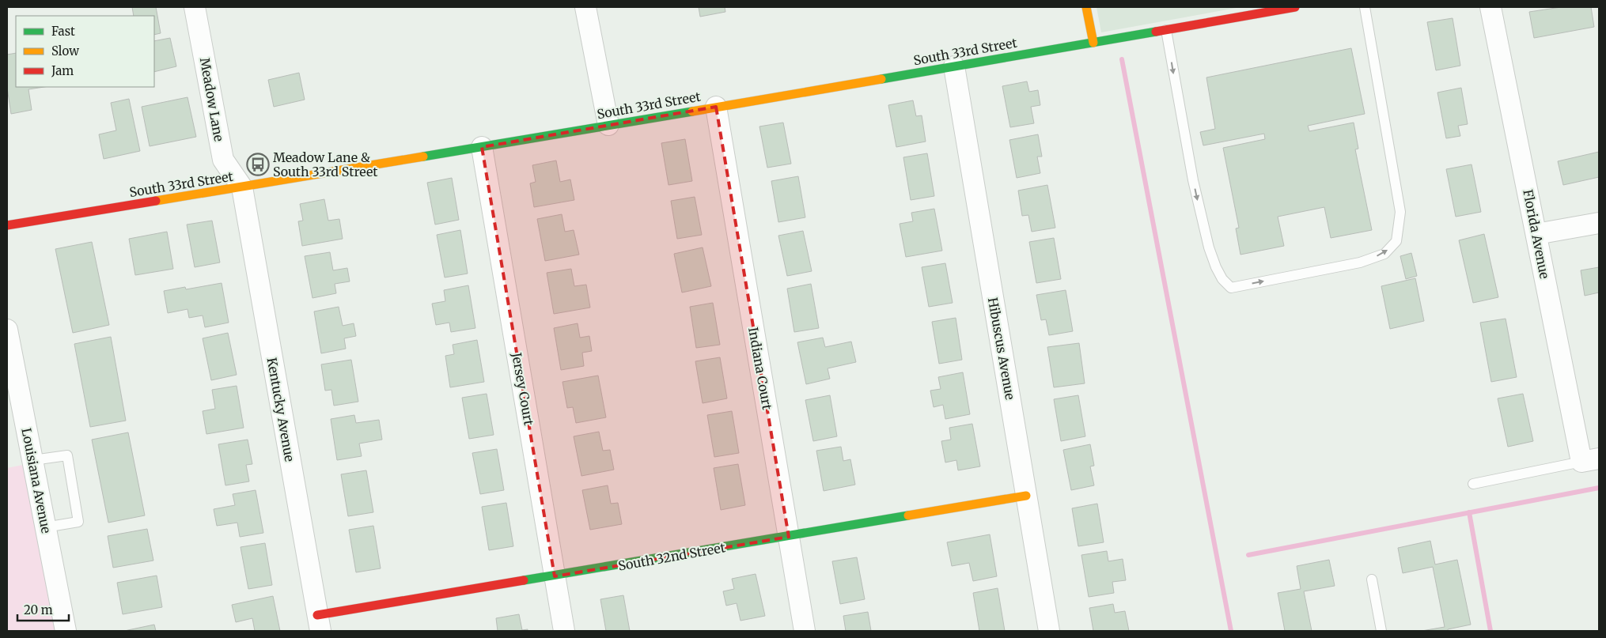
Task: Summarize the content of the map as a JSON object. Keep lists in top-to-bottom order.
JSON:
{
  "streets": {
    "street": [
      "South 33rd Street",
      "Meadow Lane",
      "Florida Avenue",
      "Hibuscus Avenue",
      "Indiana Court",
      "Jersey Court",
      "Kentucky Avenue",
      "Louisiana Avenue",
      "South 32nd Street"
    ]
  },
  "crossings": [
    ["South 33rd Street", "Meadow Lane"],
    ["South 33rd Street", "Hibuscus Avenue"],
    ["South 33rd Street", "Indiana Court"],
    ["South 33rd Street", "Jersey Court"],
    ["South 33rd Street", "Kentucky Avenue"],
    ["Meadow Lane", "Kentucky Avenue"],
    ["Hibuscus Avenue", "South 32nd Street"],
    ["Indiana Court", "South 32nd Street"],
    ["Jersey Court", "South 32nd Street"],
    ["Kentucky Avenue", "South 32nd Street"]
  ],
  "places": {
    "bus stop": ["Meadow Lane & South 33rd Street"]
  },
  "legend": ["Fast", "Slow", "Jam"],
  "scale_bar": "20 m"
}
